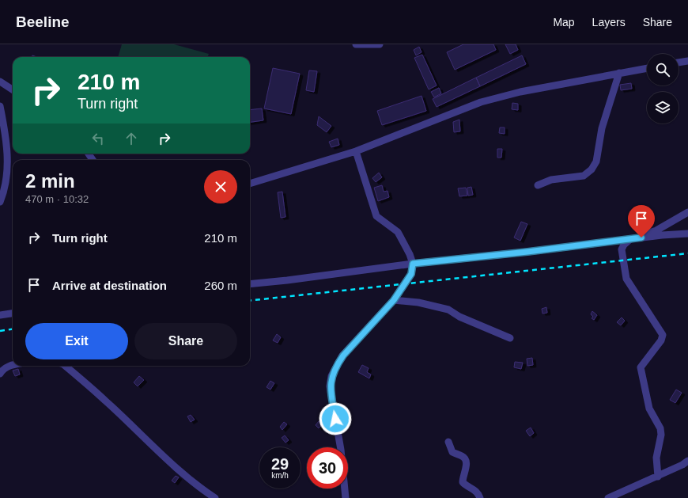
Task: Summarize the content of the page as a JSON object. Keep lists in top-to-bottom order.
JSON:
{
  "page": {
    "header": "Beeline",
    "nav": ["Map", "Layers", "Share"],
    "turn": ["210 m", "Turn right"],
    "heading": ["2 min", "470 m · 10:32"],
    "list": [
      {
        "name": "Turn right",
        "value": "210 m"
      },
      {
        "name": "Arrive at destination",
        "value": "260 m"
      }
    ],
    "buttons": ["Exit", "Share"],
    "speed": "29 km/h",
    "limit": "30"
  }
}
